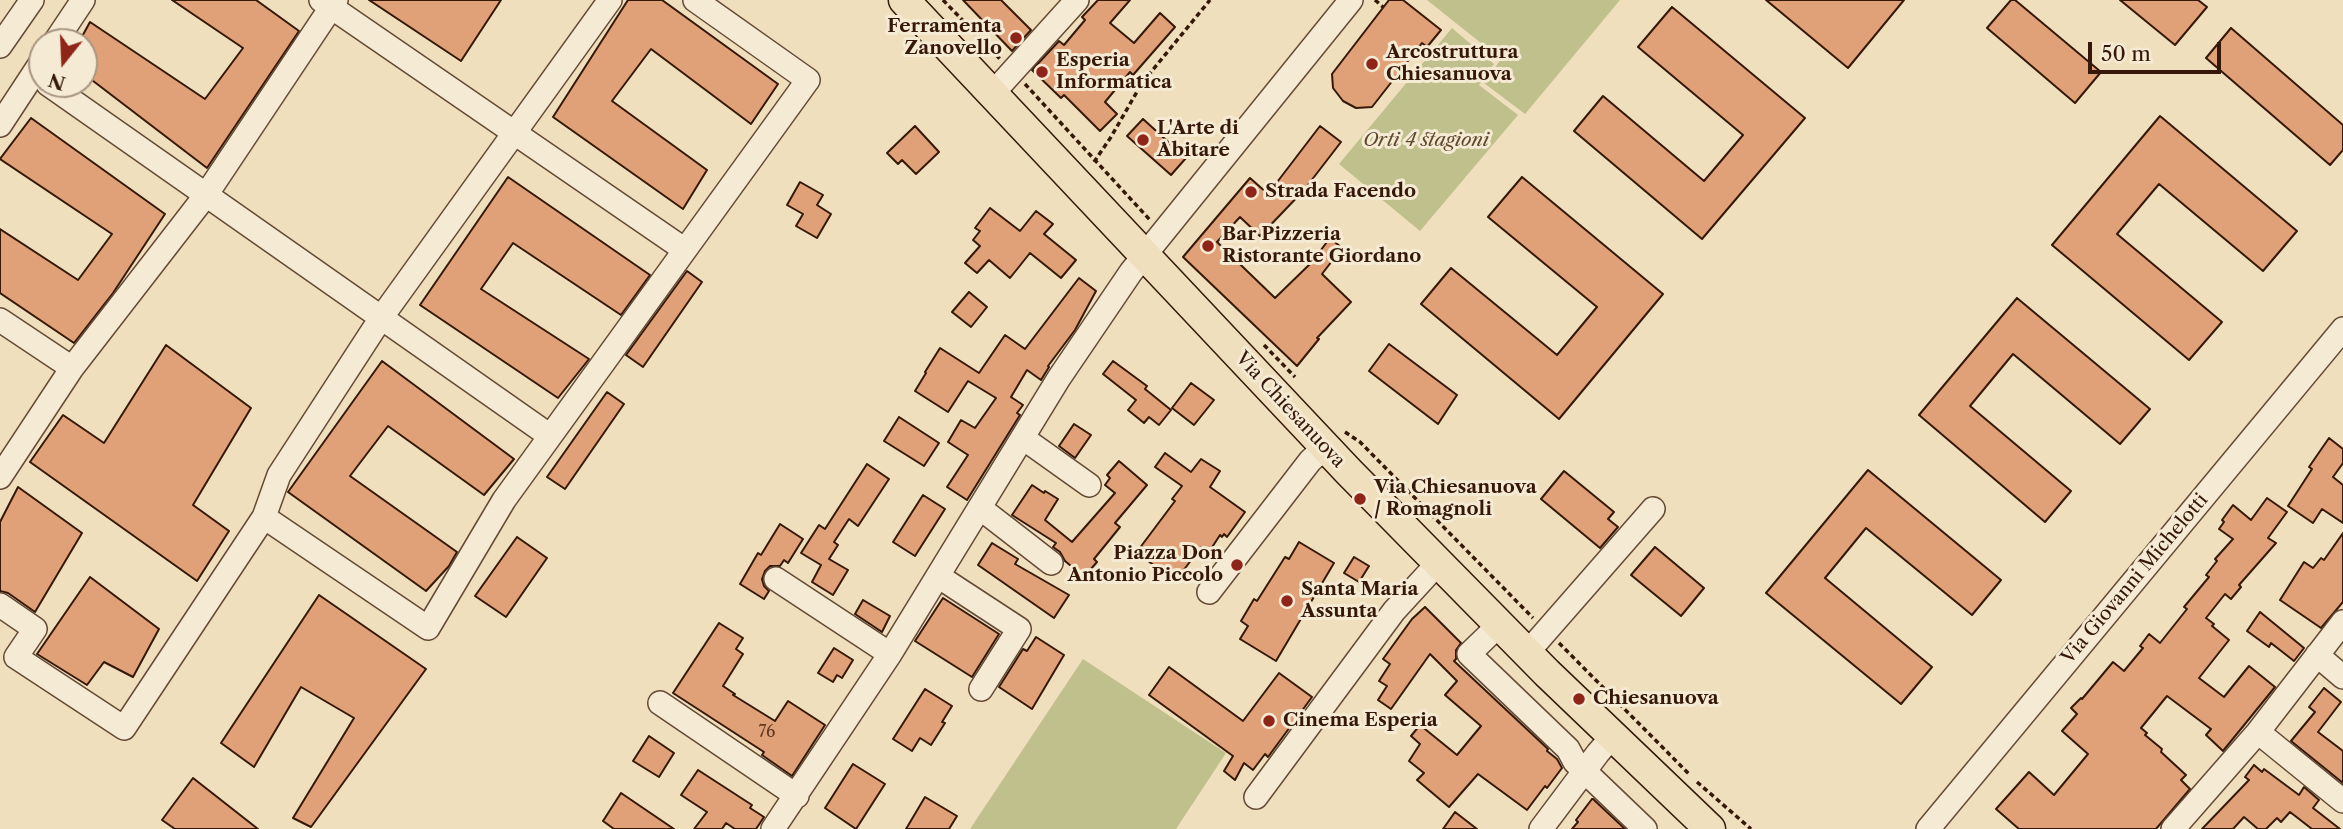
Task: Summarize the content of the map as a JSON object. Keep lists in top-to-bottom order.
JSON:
{
  "streets": {
    "main road": ["Via Chiesanuova"],
    "street": ["Via Giovanni Michelotti"]
  },
  "parks": ["Orti 4 stagioni"],
  "places": [
    "Ferramenta Zanovello",
    "Arcostruttura Chiesanuova",
    "Esperia Informatica",
    "L'Arte di Abitare",
    "Strada Facendo",
    "Bar Pizzeria Ristorante Giordano",
    "Via Chiesanuova / Romagnoli",
    "Piazza Don Antonio Piccolo",
    "Santa Maria Assunta",
    "Chiesanuova",
    "Cinema Esperia"
  ],
  "house_numbers": ["76"],
  "scale_bar": "50 m",
  "north": "bottom"
}
